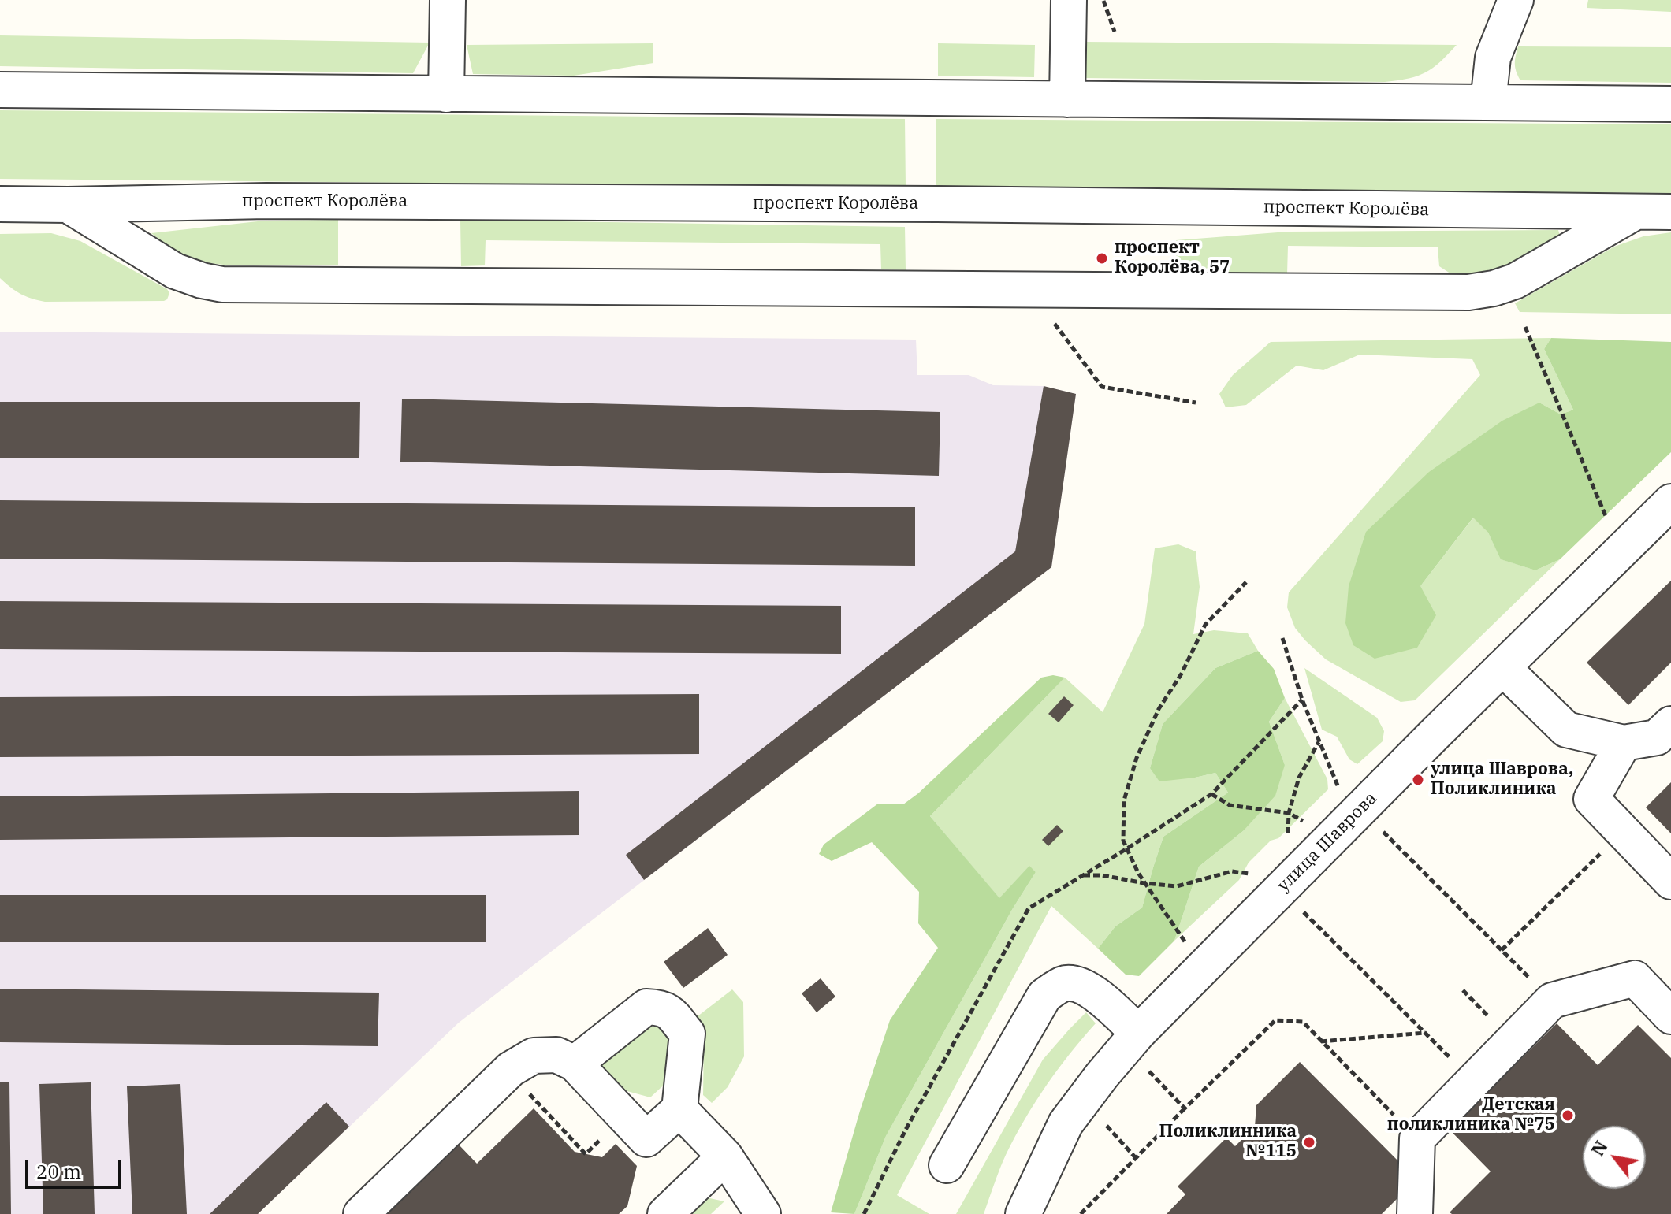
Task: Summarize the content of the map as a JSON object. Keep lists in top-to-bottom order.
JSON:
{
  "streets": {
    "street": ["проспект Королёва", "улица Шаврова"]
  },
  "places": [
    "проспект Королёва, 57",
    "улица Шаврова, Поликлиника",
    "Детская поликлиника №75",
    "Поликлинника №115"
  ],
  "scale_bar": "20 m",
  "north": "top left"
}
